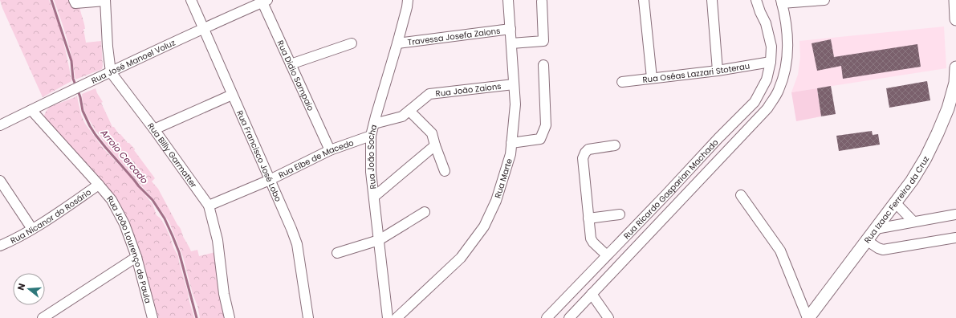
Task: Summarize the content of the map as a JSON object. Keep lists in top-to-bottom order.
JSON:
{
  "streets": {
    "main road": ["Rua Izaac Ferreira da Cruz"],
    "street": [
      "Travessa Josefa Zaions",
      "Rua José Manoel Voluz",
      "Rua Oséas Lazzari Stoterau",
      "Rua Didio Sampaio",
      "Rua João Zaions",
      "Rua Billy Garmatter",
      "Rua Francisco José Lobo",
      "Rua João Socha",
      "Rua Elbe de Macedo",
      "Rua Marte",
      "Rua Ricardo Gasparian Machado",
      "Rua Nicanor do Rosário",
      "Rua João Lourenço de Paula"
    ]
  },
  "crossings": [
    ["Travessa Josefa Zaions", "Rua João Socha"],
    ["Travessa Josefa Zaions", "Rua Marte"],
    ["Rua José Manoel Voluz", "Rua Didio Sampaio"],
    ["Rua José Manoel Voluz", "Rua Billy Garmatter"],
    ["Rua José Manoel Voluz", "Rua Francisco José Lobo"],
    ["Rua José Manoel Voluz", "Rua João Lourenço de Paula"],
    ["Rua Oséas Lazzari Stoterau", "Rua Ricardo Gasparian Machado"],
    ["Rua Didio Sampaio", "Rua Elbe de Macedo"],
    ["Rua João Zaions", "Rua João Socha"],
    ["Rua João Zaions", "Rua Marte"],
    ["Rua Billy Garmatter", "Rua Elbe de Macedo"],
    ["Rua Francisco José Lobo", "Rua Elbe de Macedo"],
    ["Rua João Socha", "Rua Elbe de Macedo"],
    ["Rua Nicanor do Rosário", "Rua João Lourenço de Paula"]
  ],
  "water": ["Arroio Cercado"],
  "north": "left"
}
